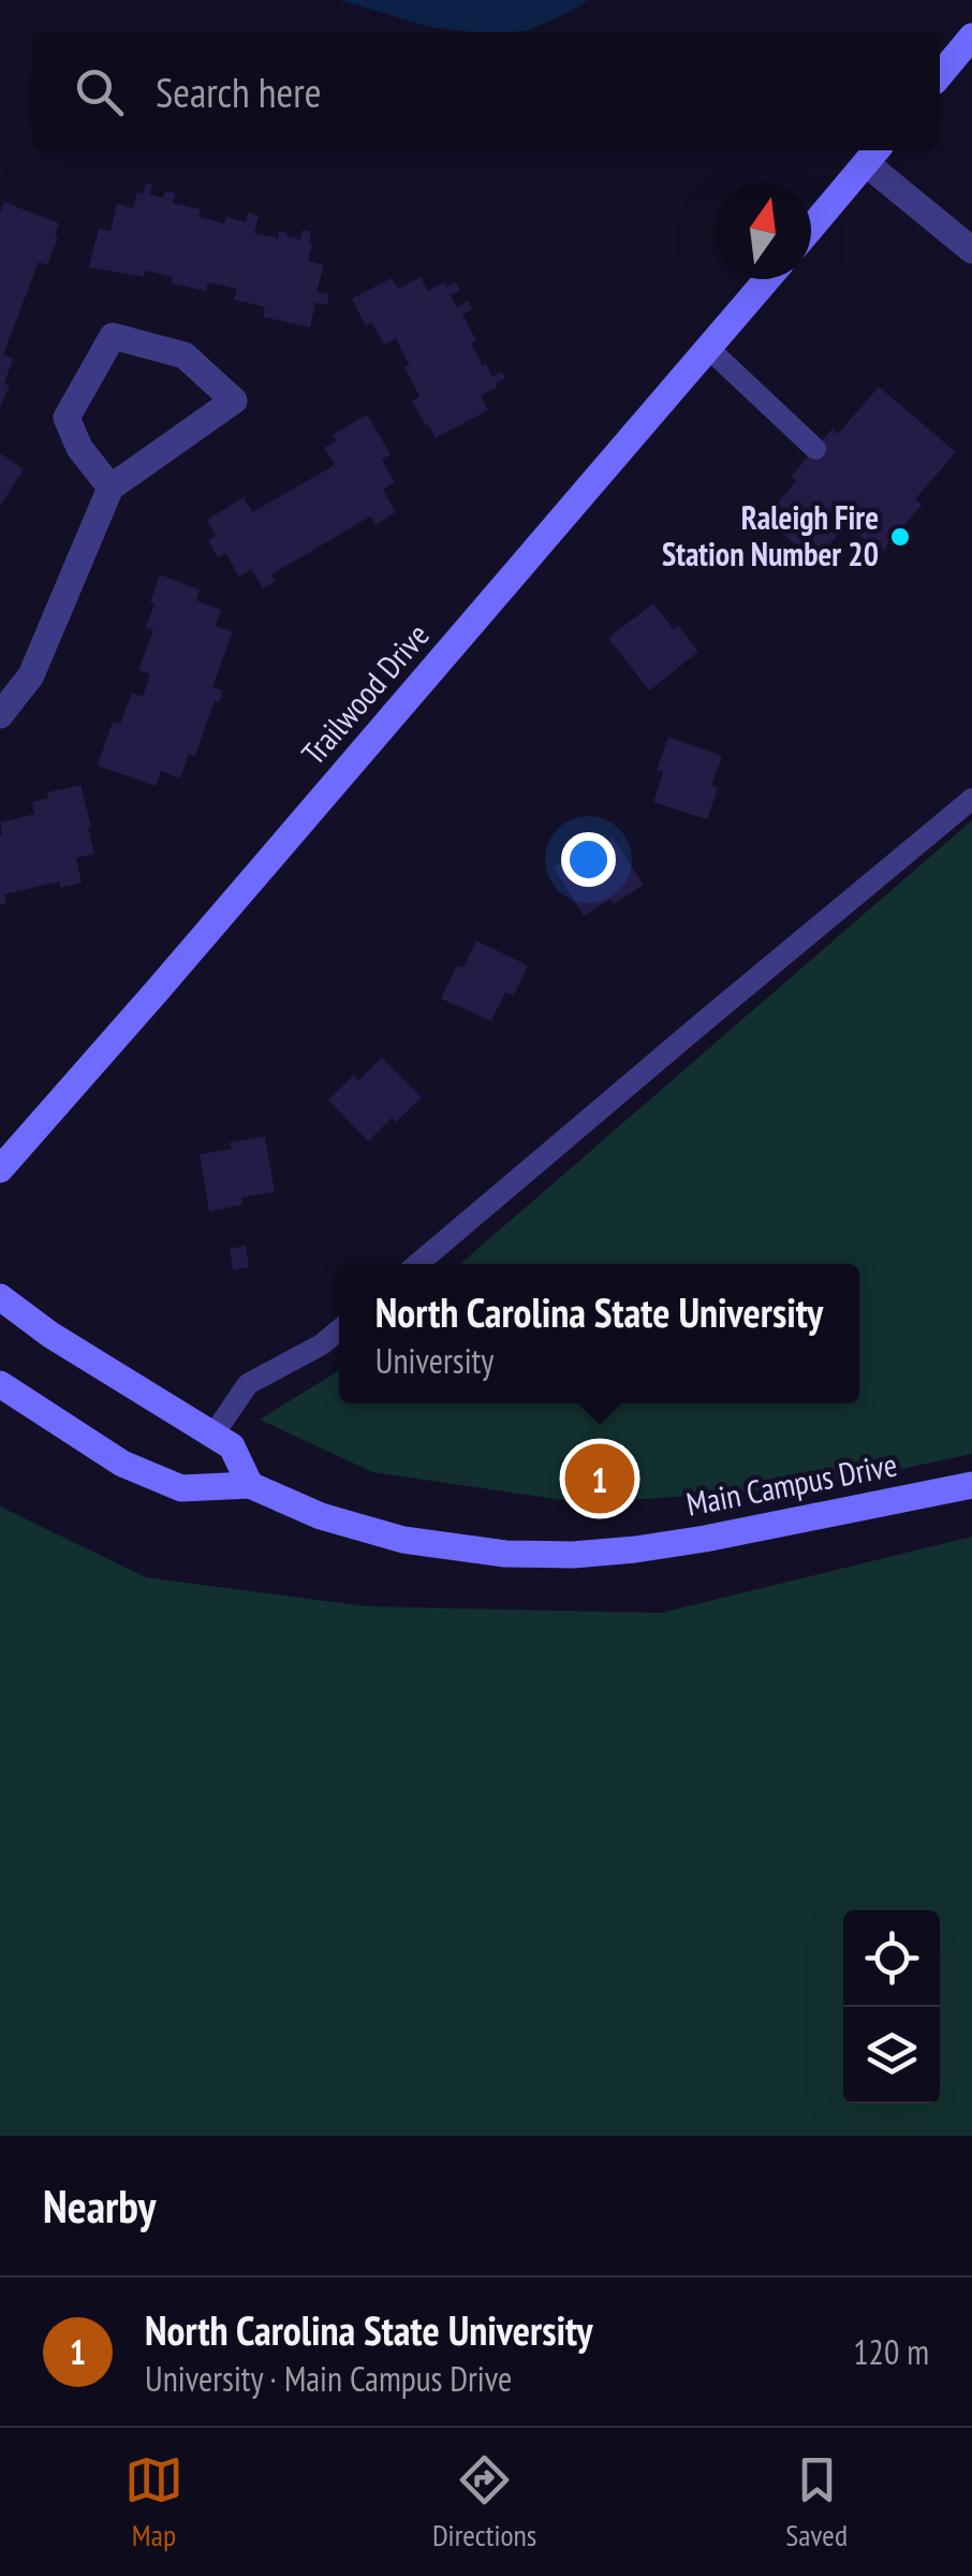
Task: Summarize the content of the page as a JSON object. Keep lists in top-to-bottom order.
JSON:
{
  "streets": {
    "street": ["Trailwood Drive", "Main Campus Drive"]
  },
  "places": ["Raleigh Fire Station Number 20"],
  "north": "top",
  "page": {
    "search": "Search here",
    "popup": ["North Carolina State University", "University"],
    "pins": "1",
    "heading": "Nearby",
    "list": [
      {
        "mark": "1",
        "name": "North Carolina State University",
        "note": "University · Main Campus Drive",
        "value": "120 m"
      }
    ],
    "nav": ["Map", "Directions", "Saved"]
  }
}
